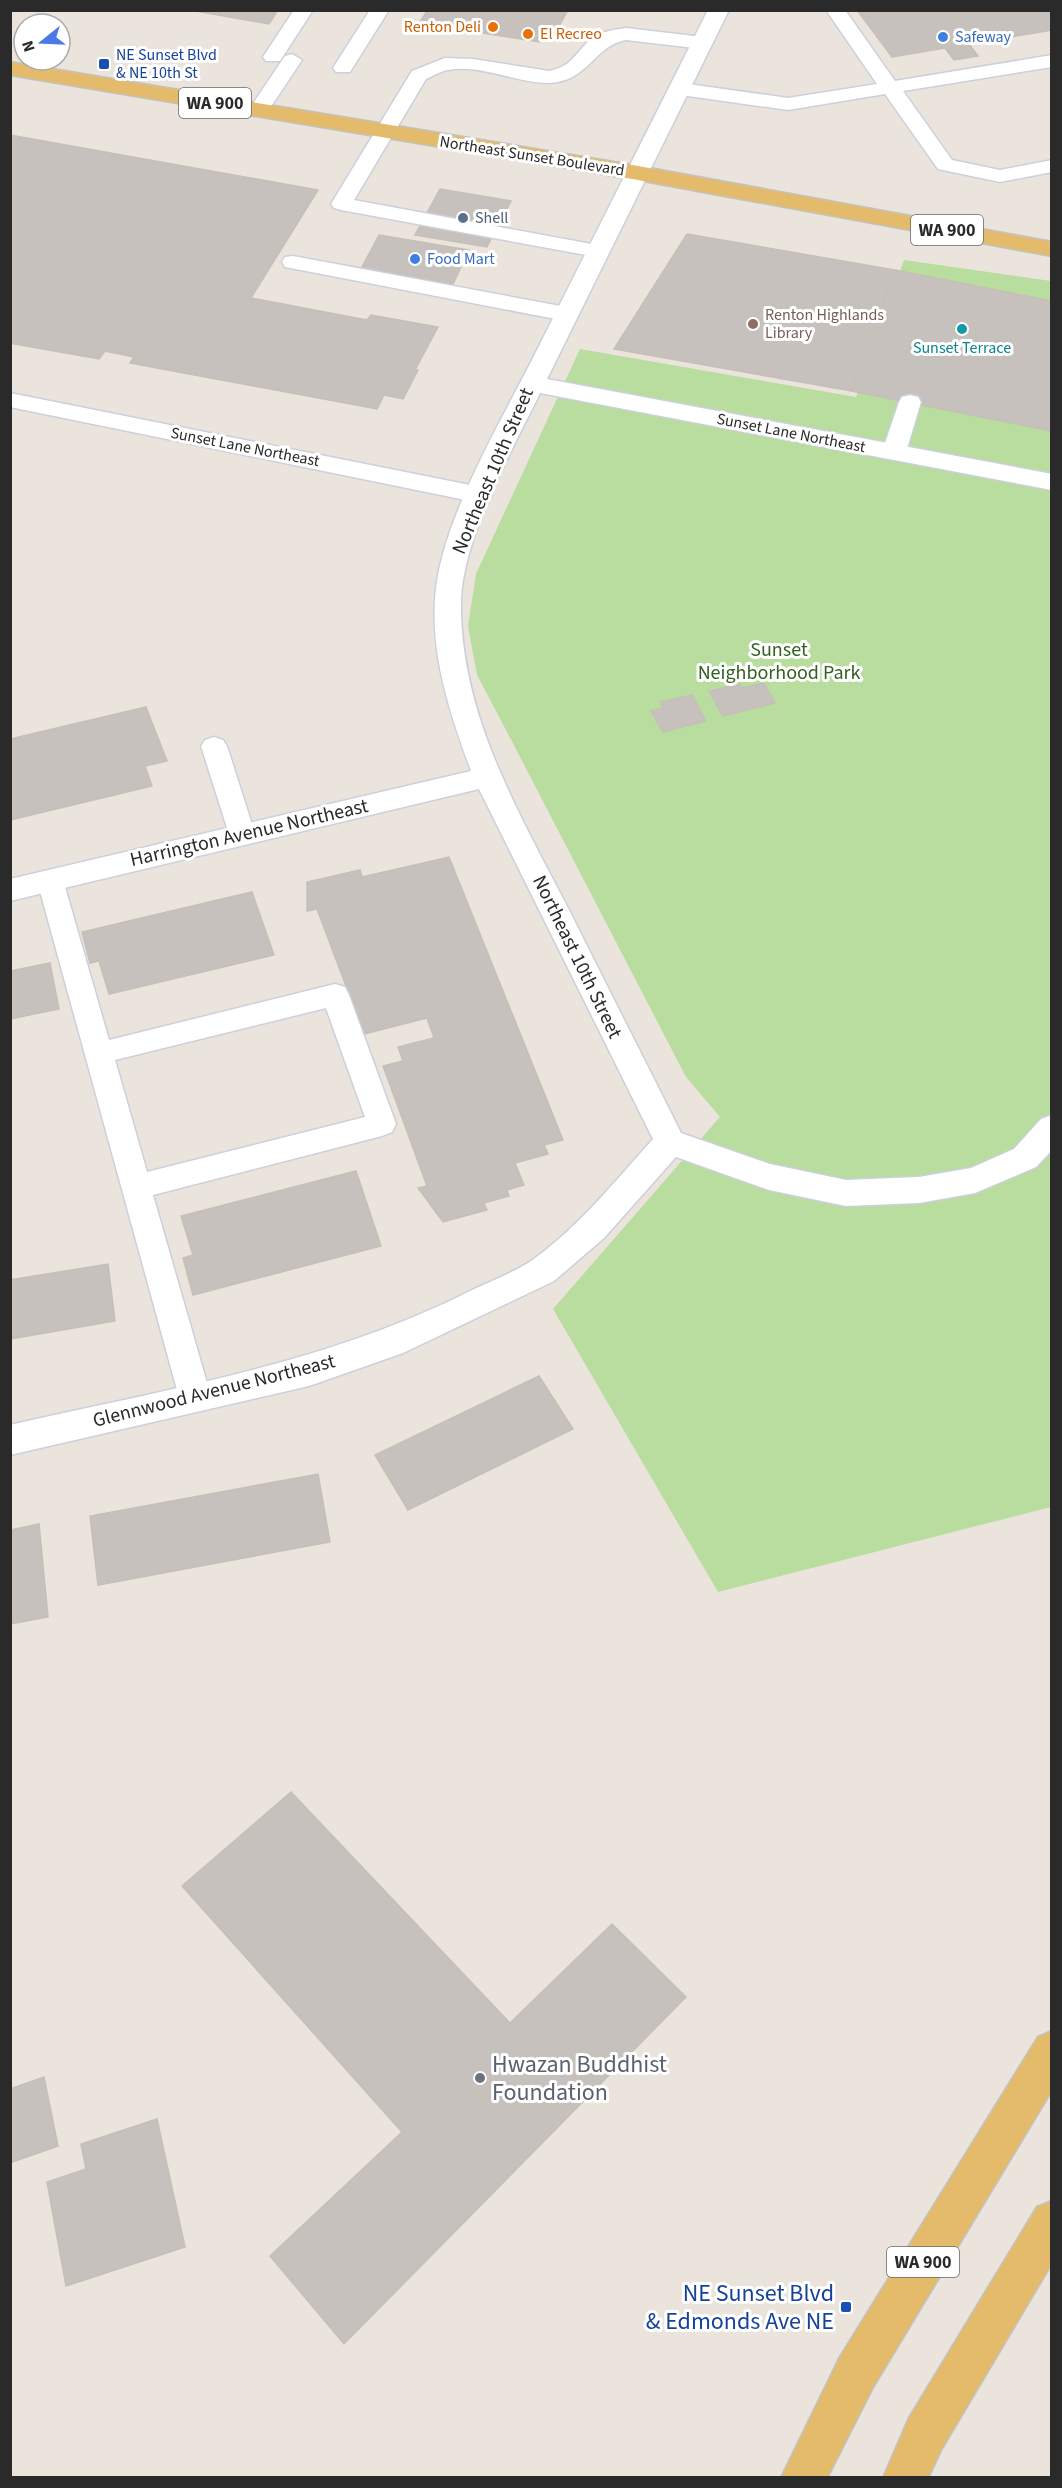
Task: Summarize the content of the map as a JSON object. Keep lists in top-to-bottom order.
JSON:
{
  "streets": {
    "main road": ["WA 900", "Northeast Sunset Boulevard"],
    "street": [
      "Sunset Lane Northeast",
      "Northeast 10th Street",
      "Harrington Avenue Northeast",
      "Glennwood Avenue Northeast"
    ]
  },
  "crossings": [
    ["Northeast Sunset Boulevard", "Northeast 10th Street"],
    ["Sunset Lane Northeast", "Northeast 10th Street"],
    ["Northeast 10th Street", "Harrington Avenue Northeast"],
    ["Northeast 10th Street", "Glennwood Avenue Northeast"]
  ],
  "parks": ["Sunset Neighborhood Park"],
  "places": {
    "other": [
      "Renton Deli",
      "El Recreo",
      "Safeway",
      "Shell",
      "Food Mart",
      "Renton Highlands Library",
      "Sunset Terrace",
      "Hwazan Buddhist Foundation"
    ],
    "transit": ["NE Sunset Blvd & NE 10th St", "NE Sunset Blvd & Edmonds Ave NE"]
  },
  "north": "left"
}
